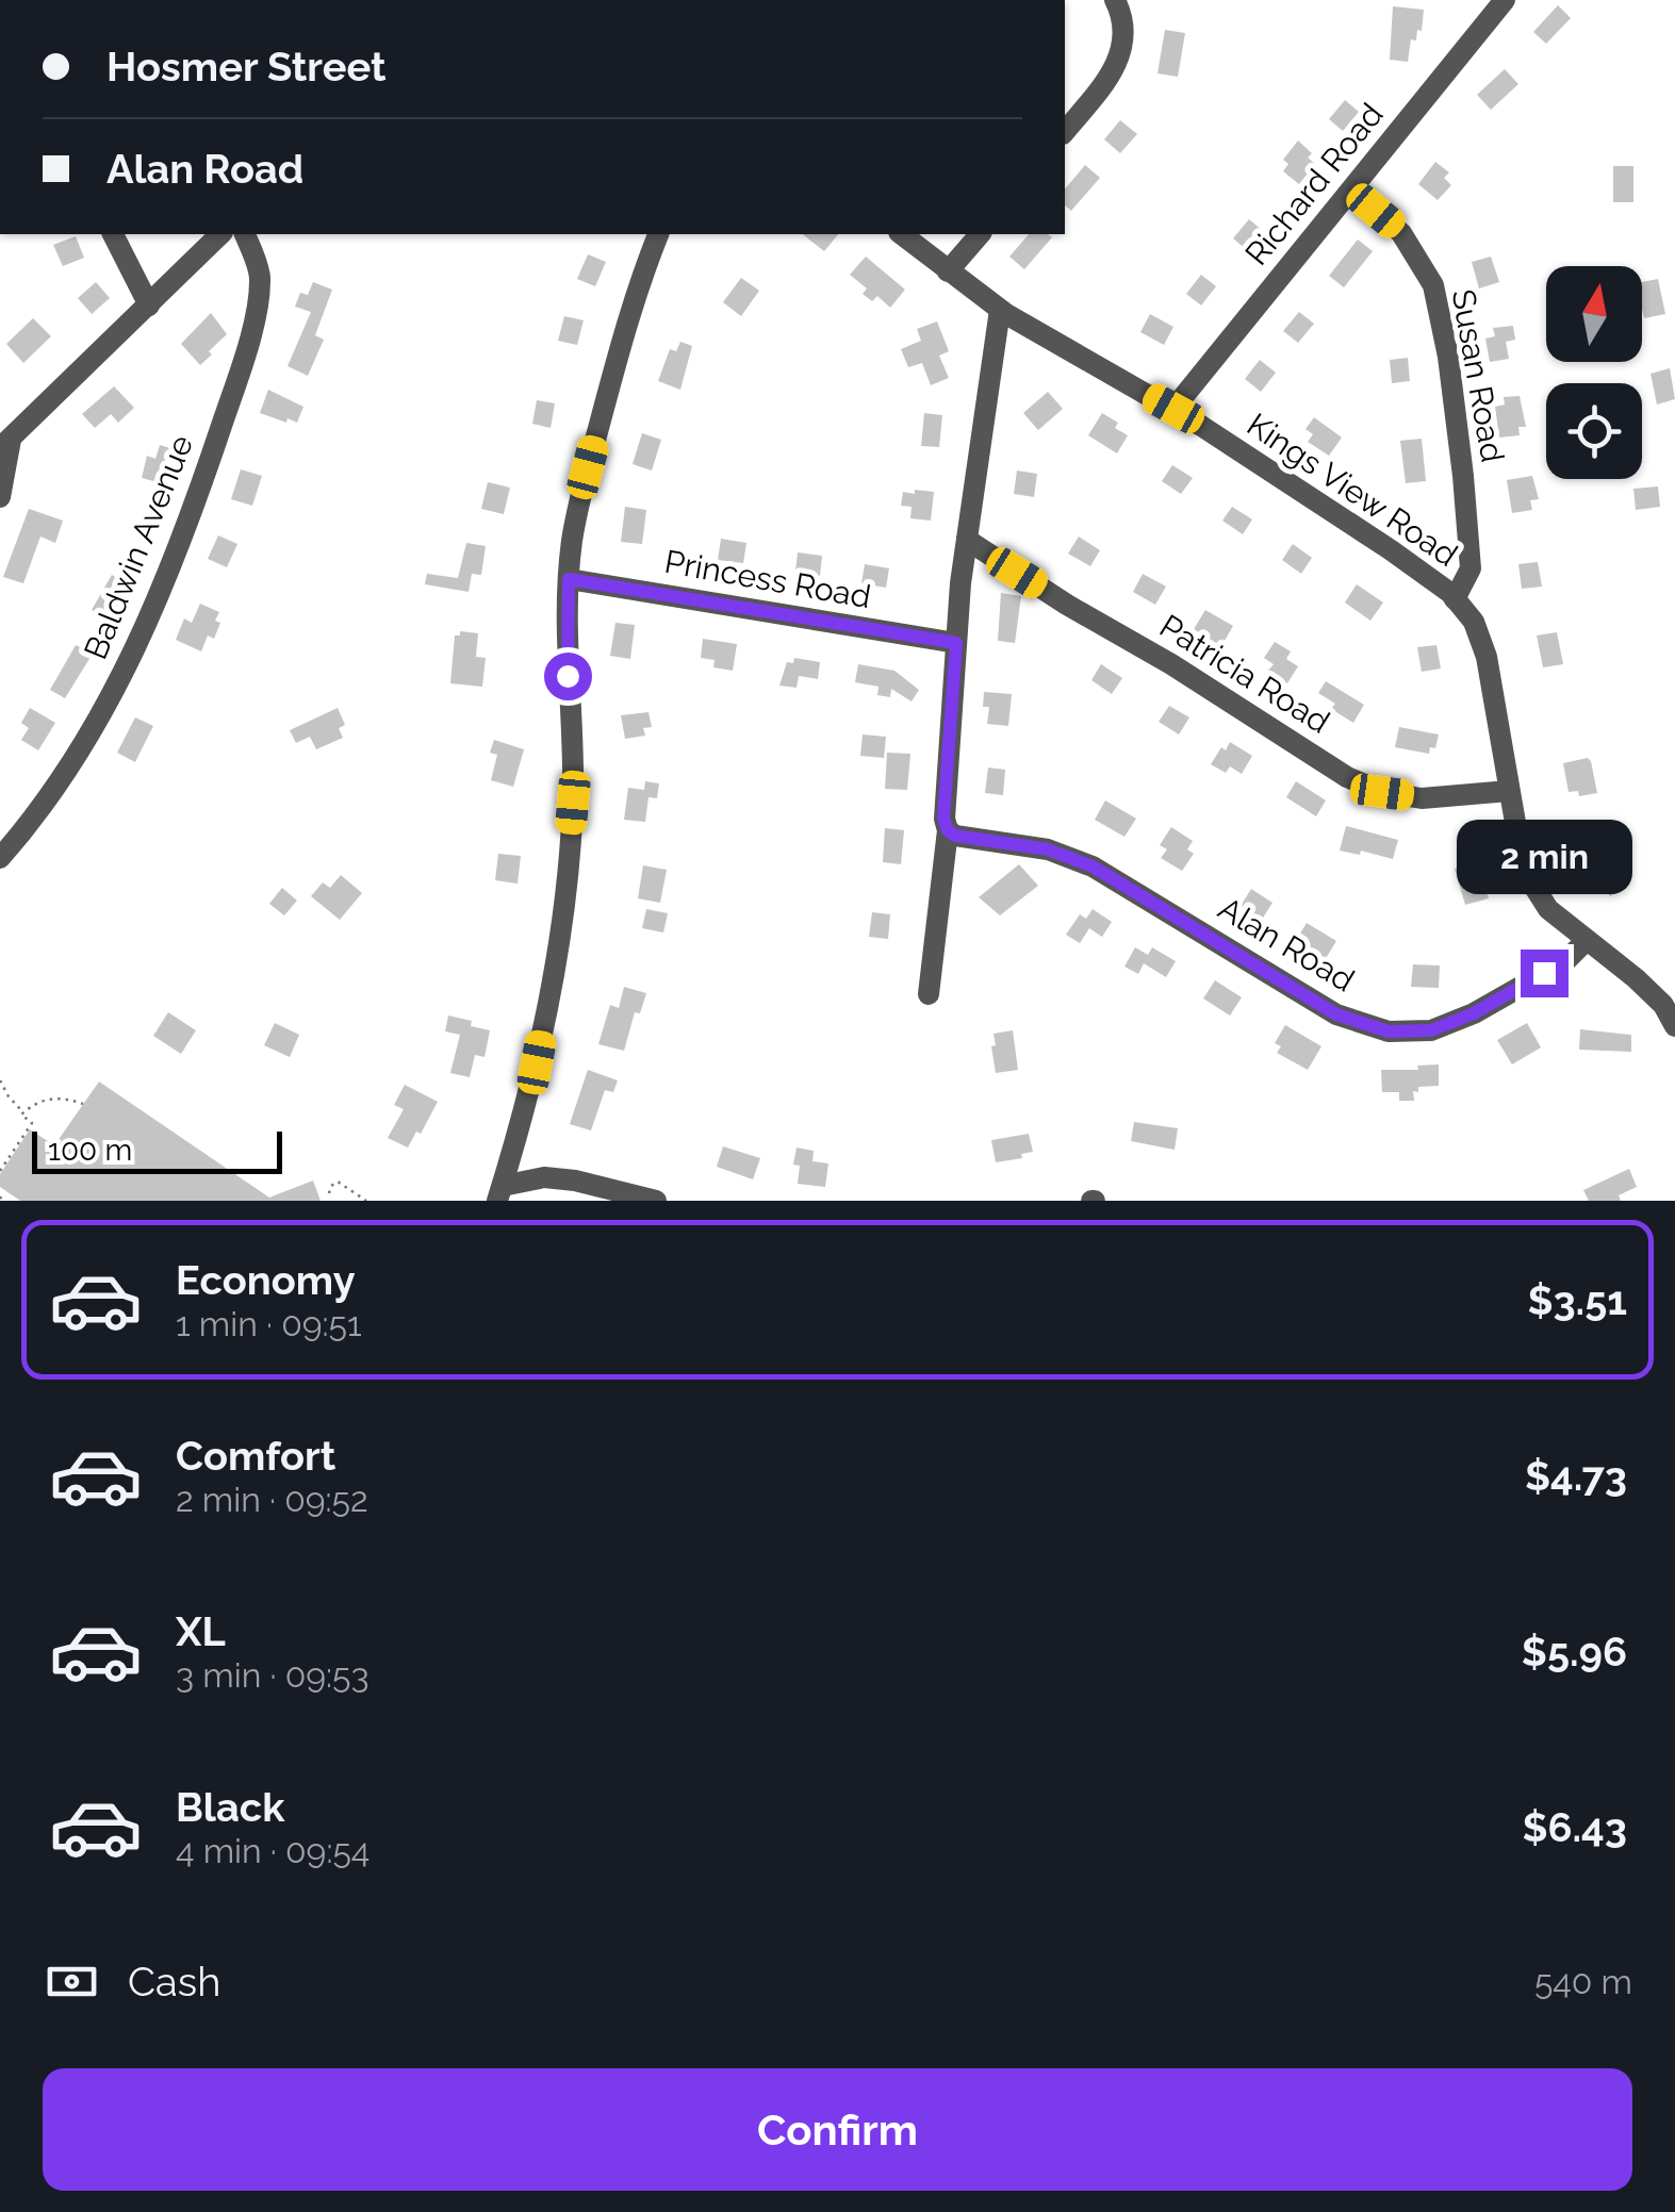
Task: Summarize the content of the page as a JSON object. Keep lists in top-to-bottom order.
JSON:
{
  "streets": {
    "street": [
      "Richard Road",
      "Susan Road",
      "Kings View Road",
      "Baldwin Avenue",
      "Princess Road",
      "Patricia Road",
      "Alan Road"
    ]
  },
  "crossings": [
    ["Richard Road", "Susan Road"],
    ["Richard Road", "Kings View Road"],
    ["Susan Road", "Kings View Road"],
    ["Kings View Road", "Patricia Road"],
    ["Kings View Road", "Alan Road"]
  ],
  "scale_bar": "100 m",
  "north": "top",
  "page": {
    "banner": ["Hosmer Street", "Alan Road"],
    "bubble": "2 min",
    "scale": "100 m",
    "list": [
      {
        "name": "Economy",
        "note": "1 min · 09:51",
        "value": "$3.51"
      },
      {
        "name": "Comfort",
        "note": "2 min · 09:52",
        "value": "$4.73"
      },
      {
        "name": "XL",
        "note": "3 min · 09:53",
        "value": "$5.96"
      },
      {
        "name": "Black",
        "note": "4 min · 09:54",
        "value": "$6.43"
      }
    ],
    "pay": ["Cash", "540 m"],
    "buttons": "Confirm"
  }
}
